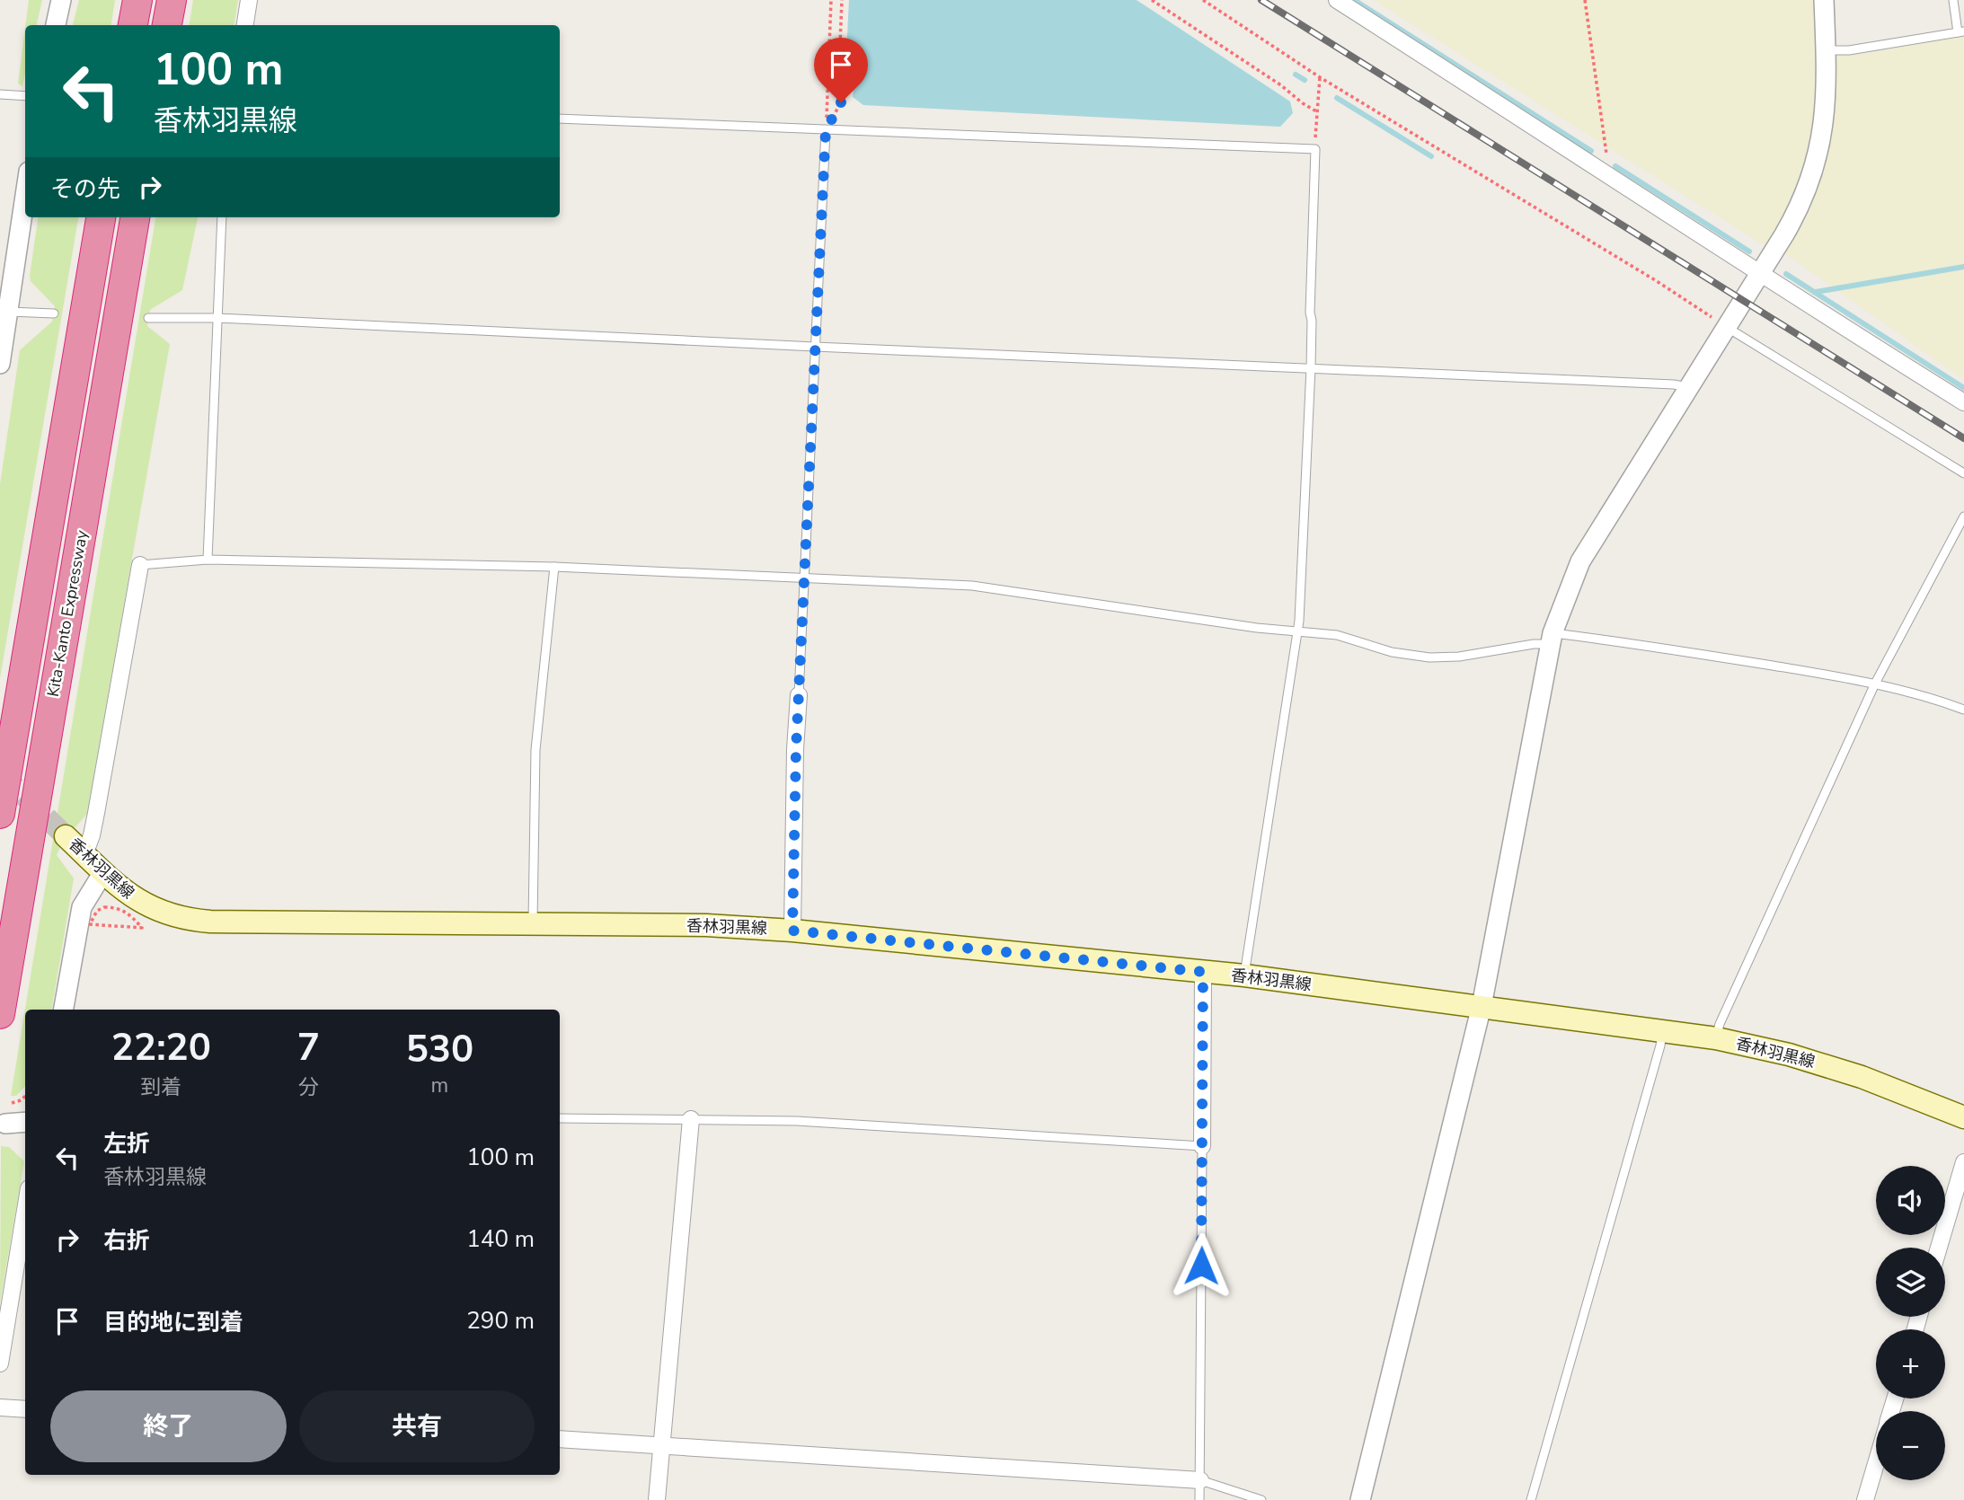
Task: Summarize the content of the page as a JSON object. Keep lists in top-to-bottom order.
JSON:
{
  "streets": {
    "highway": ["Kita-Kanto Expressway"],
    "main road": ["香林羽黒線"]
  },
  "page": {
    "turn": ["100 m", "香林羽黒線"],
    "then": "その先",
    "eta": [
      "22:20",
      "到着",
      "7",
      "分",
      "530",
      "m"
    ],
    "list": [
      {
        "name": "左折",
        "note": "香林羽黒線",
        "value": "100 m"
      },
      {
        "name": "右折",
        "value": "140 m"
      },
      {
        "name": "目的地に到着",
        "value": "290 m"
      }
    ],
    "map_buttons": ["+", "−"],
    "buttons": ["終了", "共有"]
  }
}
